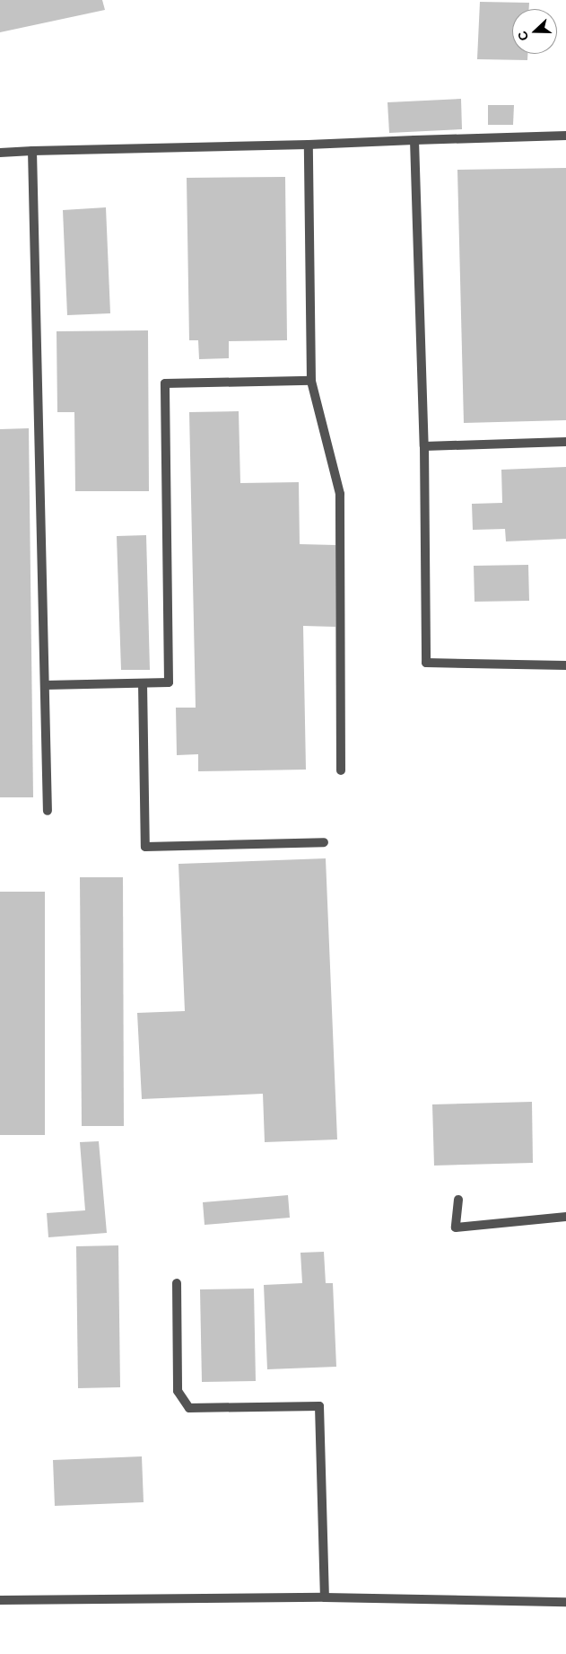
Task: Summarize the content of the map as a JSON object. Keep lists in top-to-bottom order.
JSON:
{
  "north": "left"
}
